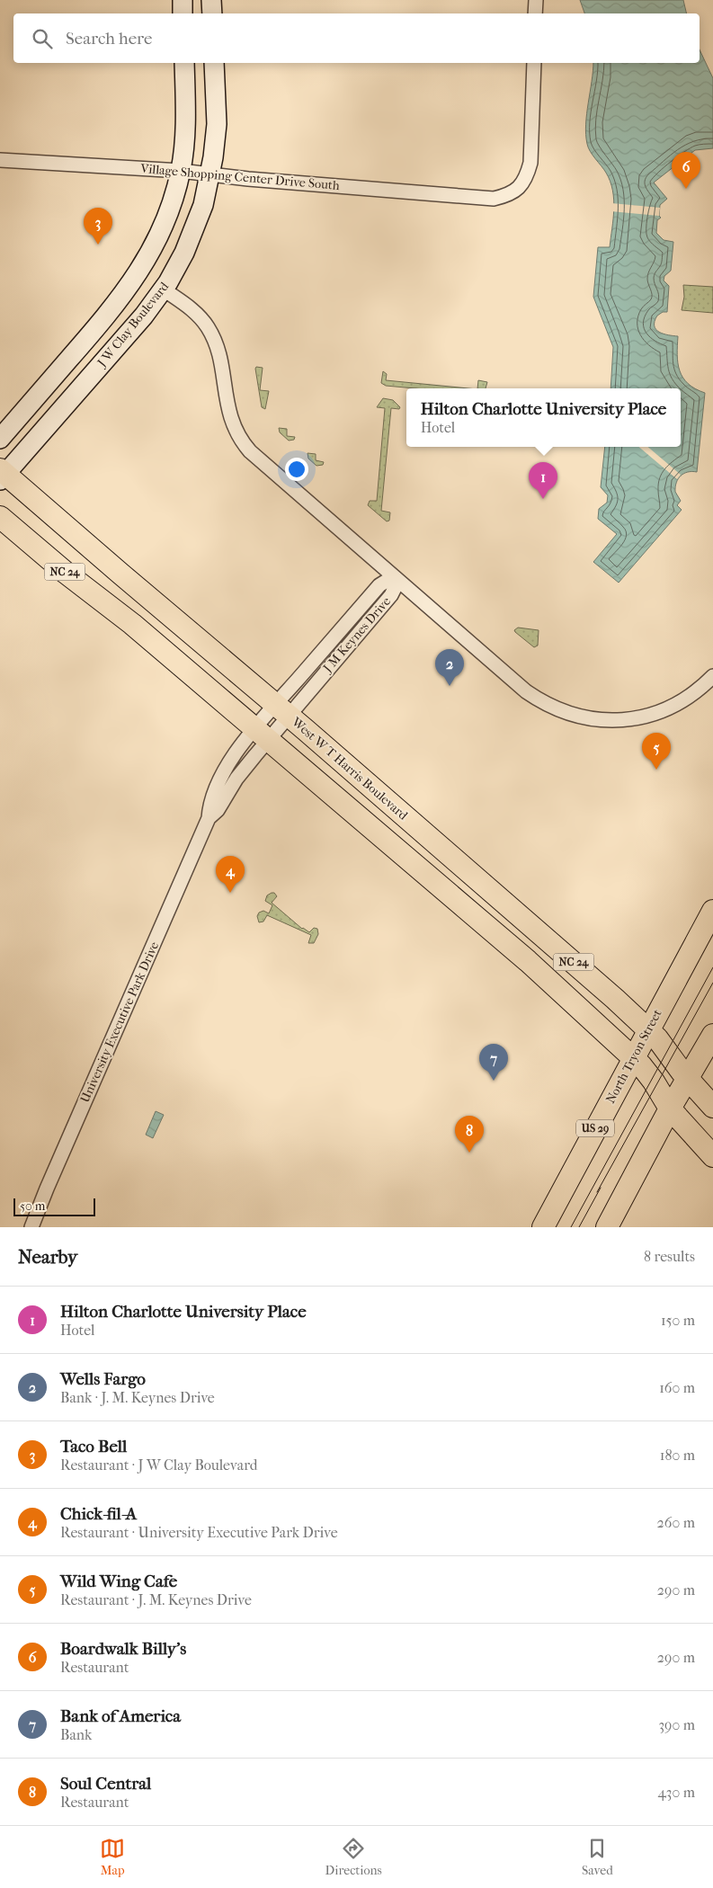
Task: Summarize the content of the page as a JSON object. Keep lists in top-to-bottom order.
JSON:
{
  "streets": {
    "main road": [
      "NC 24",
      "West W T Harris Boulevard",
      "North Tryon Street",
      "US 29"
    ],
    "street": [
      "Village Shopping Center Drive South",
      "J W Clay Boulevard",
      "J M Keynes Drive",
      "University Executive Park Drive"
    ]
  },
  "crossings": [
    ["Village Shopping Center Drive South", "J W Clay Boulevard"],
    ["J W Clay Boulevard", "West W T Harris Boulevard"],
    ["NC 24", "West W T Harris Boulevard"],
    ["NC 24", "University Executive Park Drive"],
    ["NC 24", "North Tryon Street"],
    ["J M Keynes Drive", "West W T Harris Boulevard"],
    ["J M Keynes Drive", "University Executive Park Drive"],
    ["West W T Harris Boulevard", "University Executive Park Drive"],
    ["West W T Harris Boulevard", "North Tryon Street"]
  ],
  "scale_bar": "50 m",
  "page": {
    "search": "Search here",
    "pins": [
      "6",
      "3",
      "1",
      "2",
      "5",
      "4",
      "7",
      "8"
    ],
    "popup": ["Hilton Charlotte University Place", "Hotel"],
    "scale": "50 m",
    "heading": ["Nearby", "8 results"],
    "list": [
      {
        "mark": "1",
        "name": "Hilton Charlotte University Place",
        "note": "Hotel",
        "value": "150 m"
      },
      {
        "mark": "2",
        "name": "Wells Fargo",
        "note": "Bank · J. M. Keynes Drive",
        "value": "160 m"
      },
      {
        "mark": "3",
        "name": "Taco Bell",
        "note": "Restaurant · J W Clay Boulevard",
        "value": "180 m"
      },
      {
        "mark": "4",
        "name": "Chick-fil-A",
        "note": "Restaurant · University Executive Park Drive",
        "value": "260 m"
      },
      {
        "mark": "5",
        "name": "Wild Wing Cafe",
        "note": "Restaurant · J. M. Keynes Drive",
        "value": "290 m"
      },
      {
        "mark": "6",
        "name": "Boardwalk Billy's",
        "note": "Restaurant",
        "value": "290 m"
      },
      {
        "mark": "7",
        "name": "Bank of America",
        "note": "Bank",
        "value": "390 m"
      },
      {
        "mark": "8",
        "name": "Soul Central",
        "note": "Restaurant",
        "value": "430 m"
      }
    ],
    "nav": ["Map", "Directions", "Saved"]
  }
}
